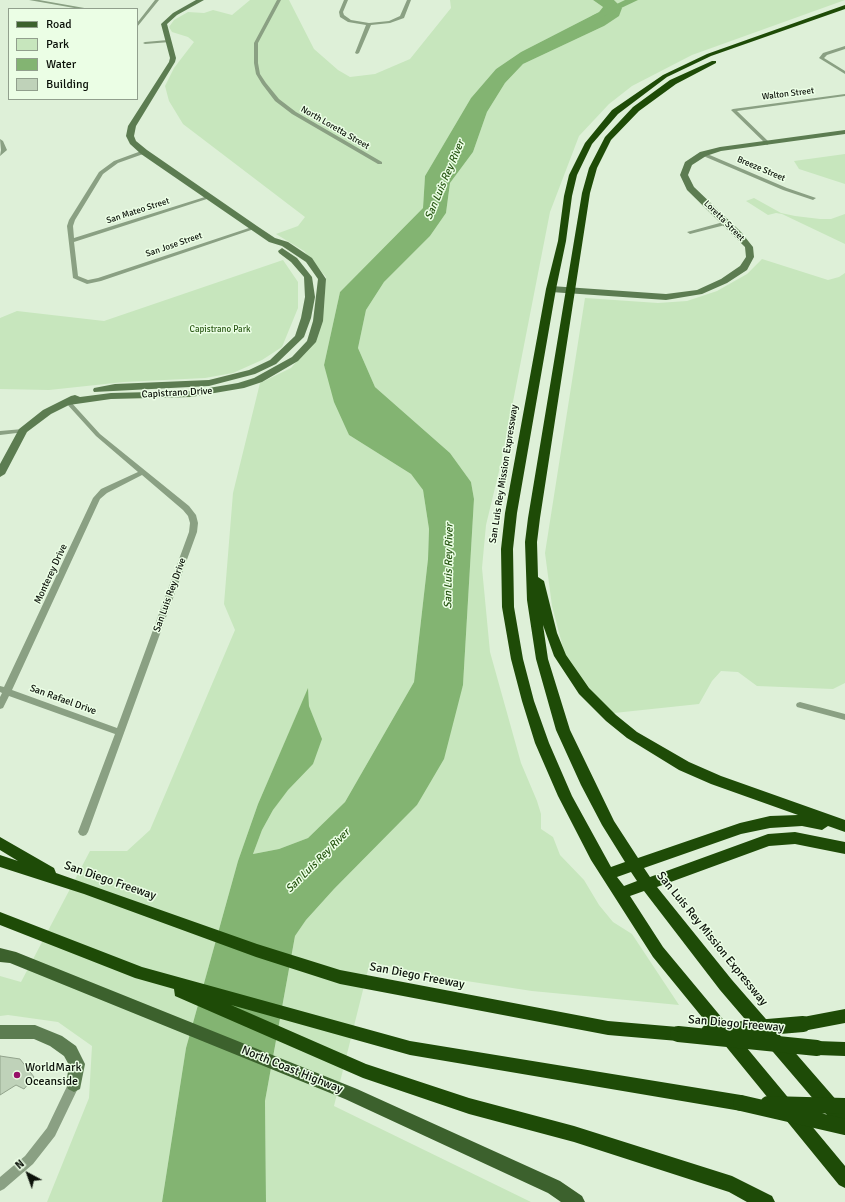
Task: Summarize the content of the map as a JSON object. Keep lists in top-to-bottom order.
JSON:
{
  "streets": {
    "highway": ["San Luis Rey Mission Expressway", "San Diego Freeway"],
    "main road": ["North Coast Highway"],
    "street": [
      "Walton Street",
      "North Loretta Street",
      "Breeze Street",
      "San Mateo Street",
      "Loretta Street",
      "San Jose Street",
      "Capistrano Drive",
      "Monterey Drive",
      "San Luis Rey Drive",
      "San Rafael Drive"
    ]
  },
  "crossings": [
    ["Walton Street", "Loretta Street"],
    ["Breeze Street", "Loretta Street"],
    ["San Mateo Street", "San Jose Street"],
    ["San Mateo Street", "Capistrano Drive"],
    ["Loretta Street", "San Luis Rey Mission Expressway"],
    ["San Jose Street", "Capistrano Drive"],
    ["Capistrano Drive", "San Luis Rey Drive"],
    ["Monterey Drive", "San Luis Rey Drive"],
    ["Monterey Drive", "San Rafael Drive"],
    ["San Luis Rey Drive", "San Rafael Drive"]
  ],
  "water": ["San Luis Rey River"],
  "parks": ["Capistrano Park"],
  "places": ["WorldMark Oceanside"],
  "legend": [
    "Road",
    "Park",
    "Water",
    "Building"
  ],
  "north": "top left"
}
